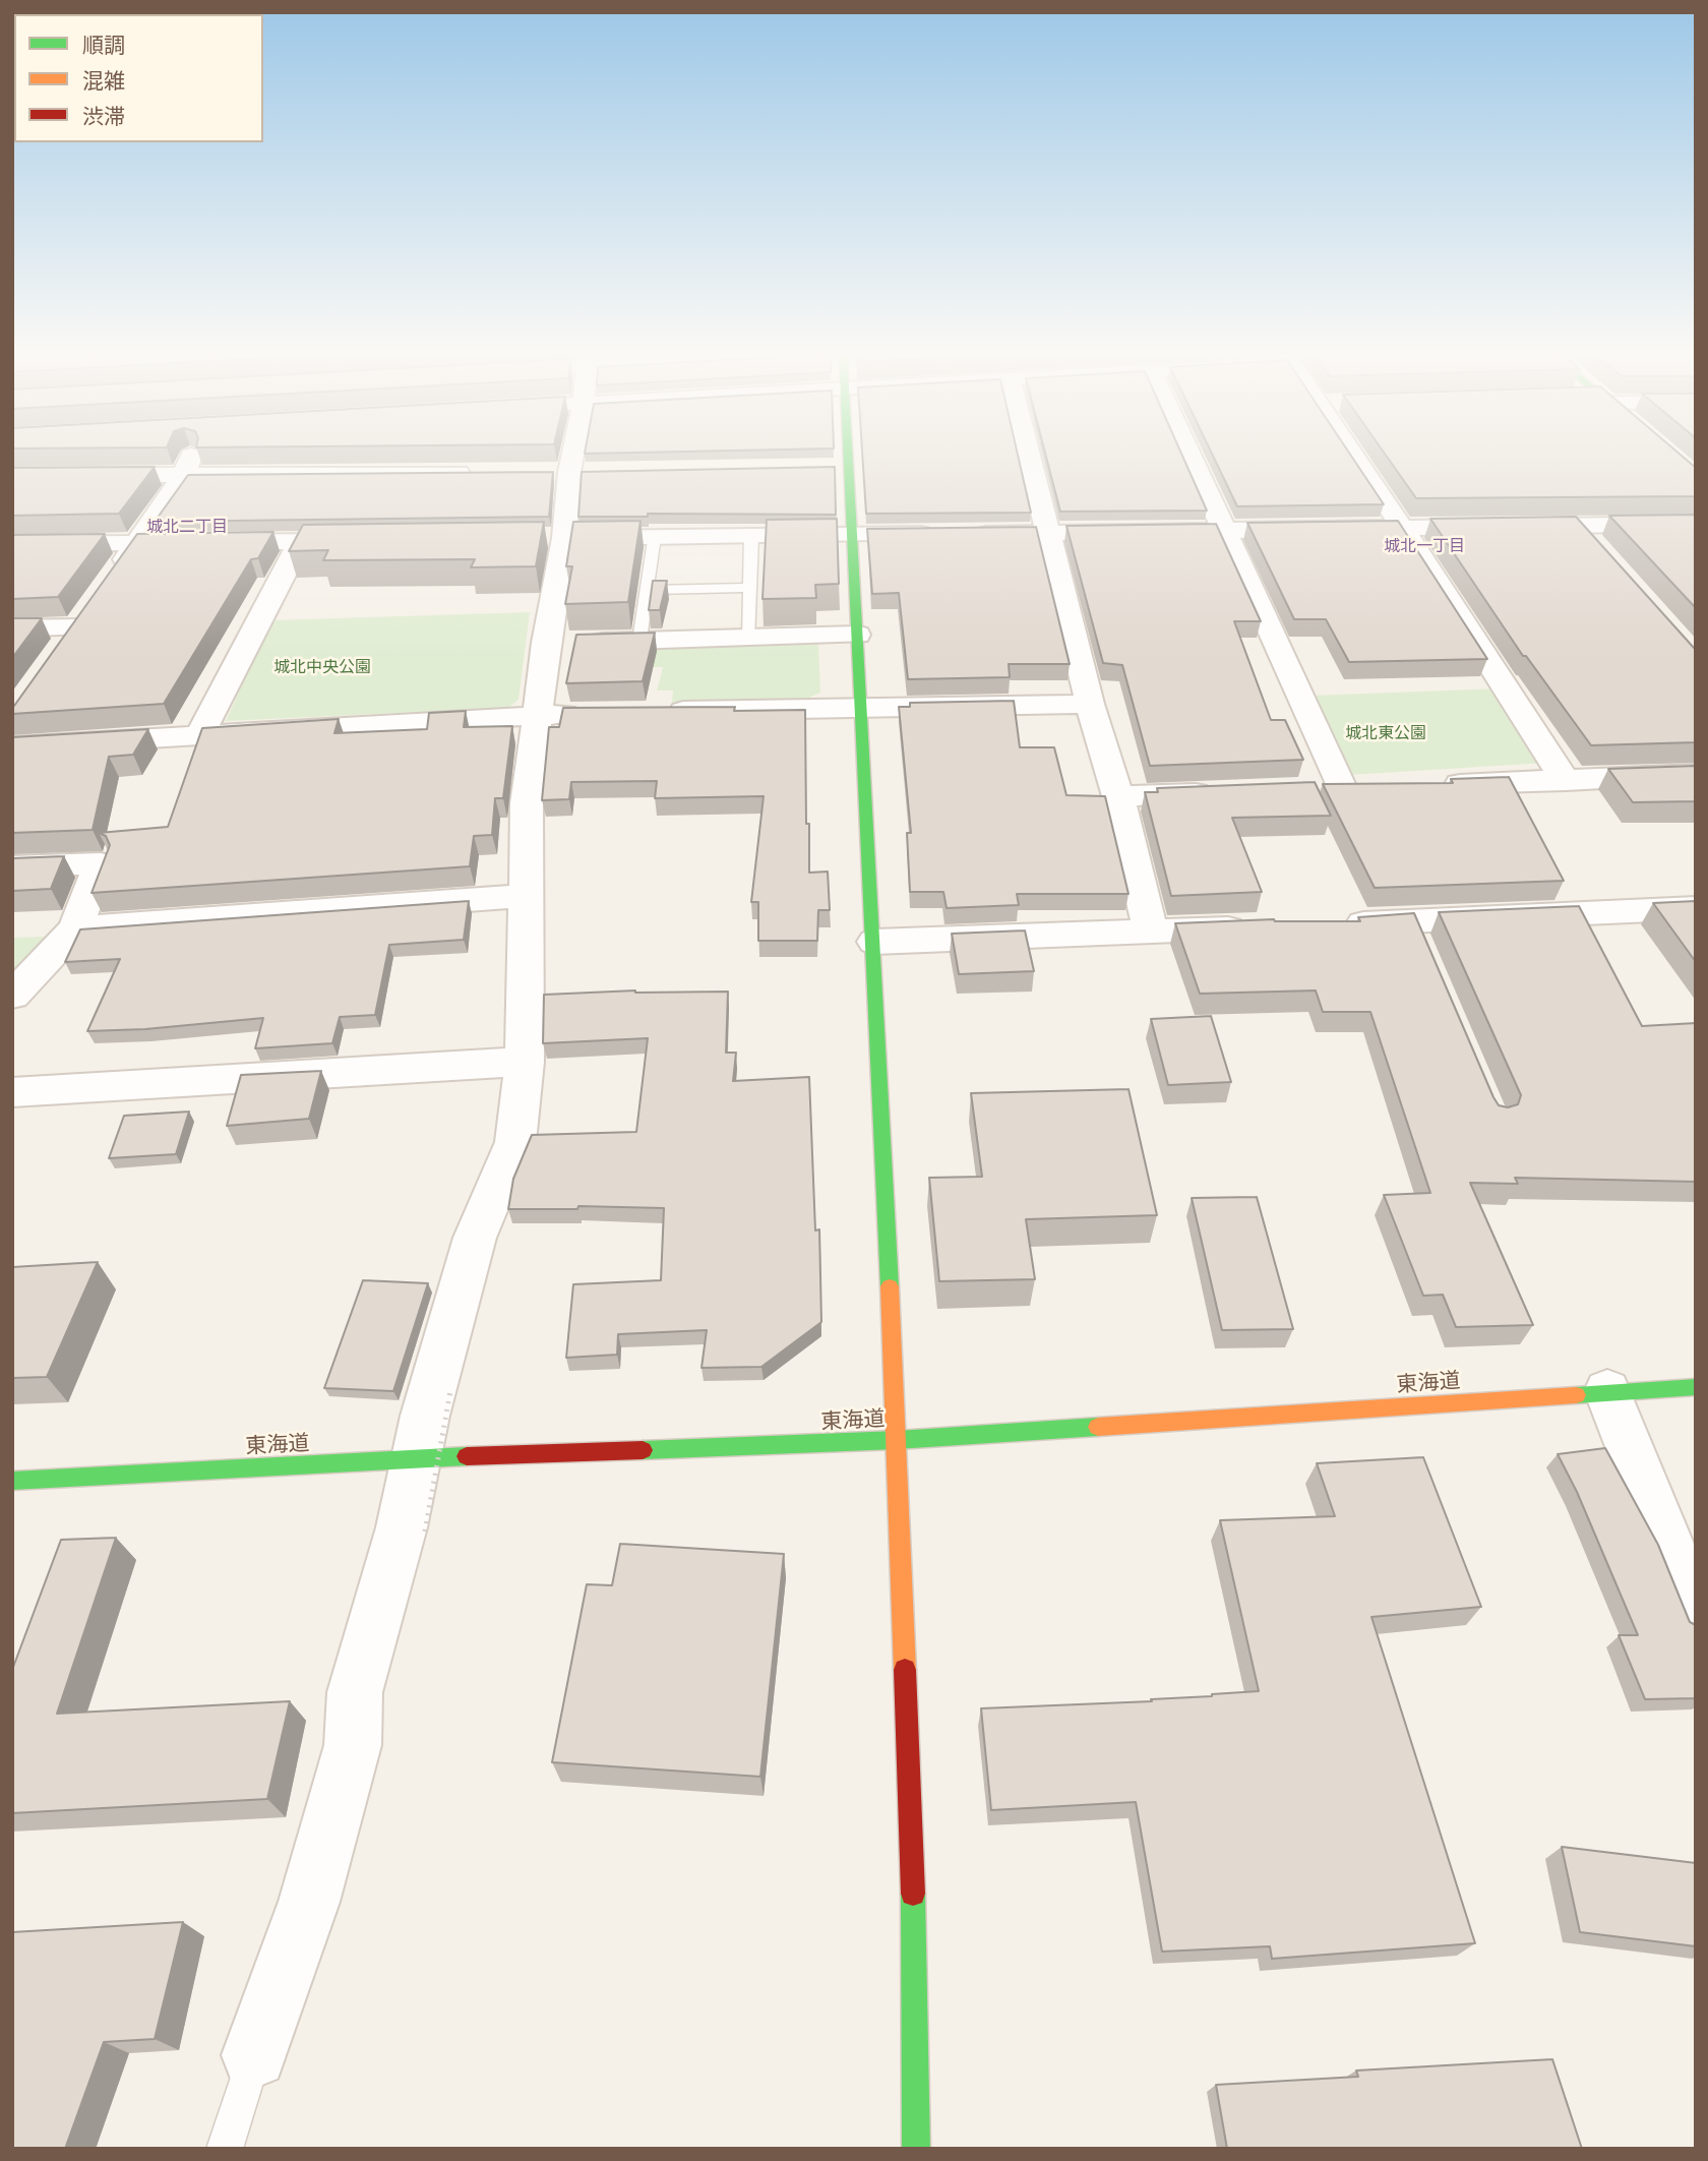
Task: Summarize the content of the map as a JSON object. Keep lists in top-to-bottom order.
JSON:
{
  "streets": {
    "street": ["東海道"]
  },
  "districts": ["城北二丁目", "城北一丁目"],
  "parks": ["城北中央公園", "城北東公園"],
  "legend": ["順調", "混雑", "渋滞"]
}
